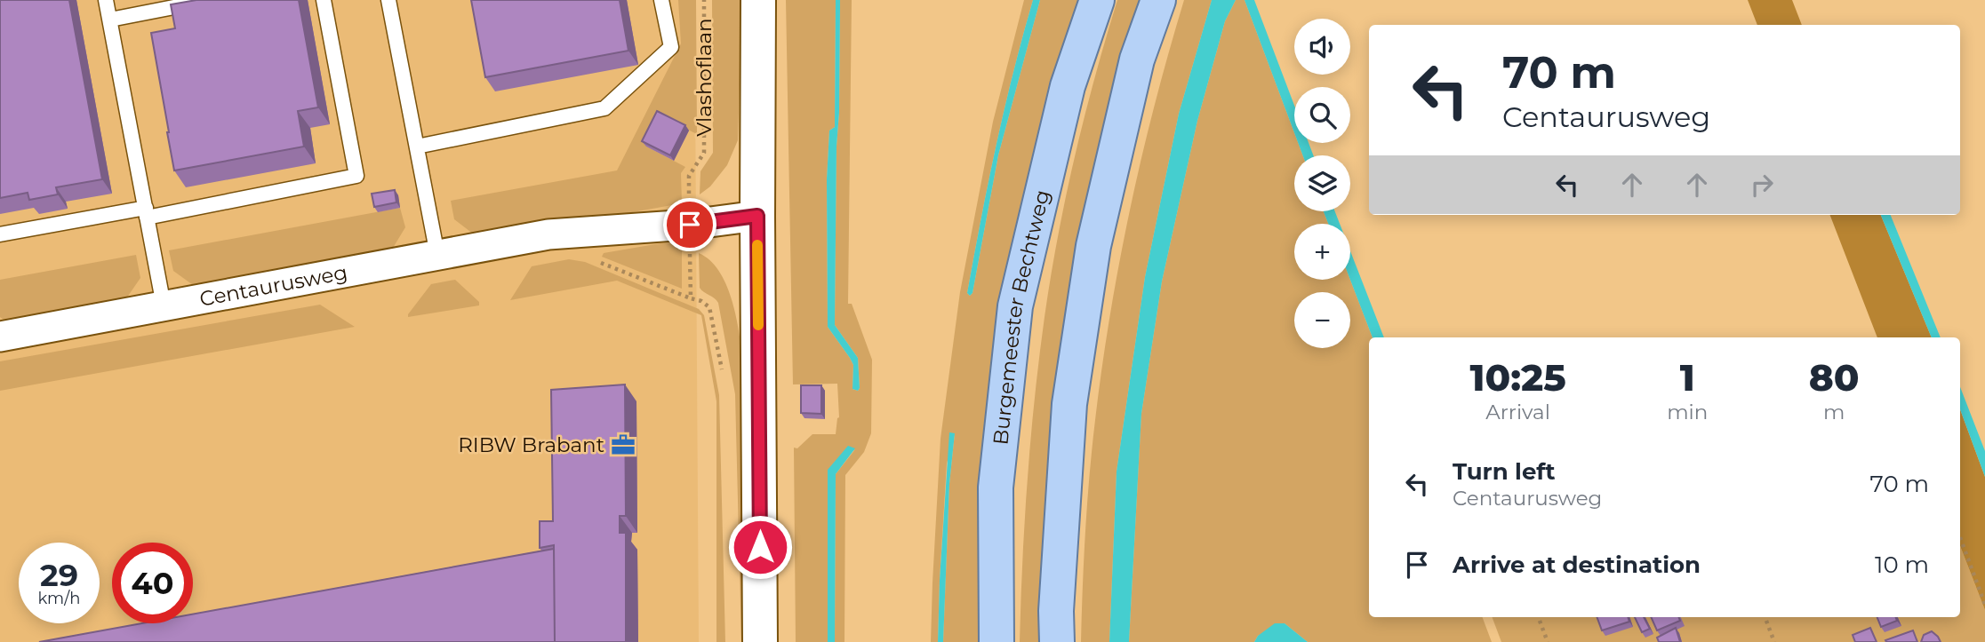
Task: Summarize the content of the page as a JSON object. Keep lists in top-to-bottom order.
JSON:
{
  "streets": {
    "main road": ["Burgemeester Bechtweg"],
    "street": ["Centaurusweg"],
    "path": ["Vlashoflaan"]
  },
  "crossings": [
    ["Vlashoflaan", "Centaurusweg"]
  ],
  "places": {
    "office": ["RIBW Brabant"]
  },
  "page": {
    "map_buttons": ["+", "−"],
    "turn": ["70 m", "Centaurusweg"],
    "eta": [
      "10:25",
      "Arrival",
      "1",
      "min",
      "80",
      "m"
    ],
    "list": [
      {
        "name": "Turn left",
        "note": "Centaurusweg",
        "value": "70 m"
      },
      {
        "name": "Arrive at destination",
        "value": "10 m"
      }
    ],
    "speed": "29 km/h",
    "limit": "40"
  }
}
